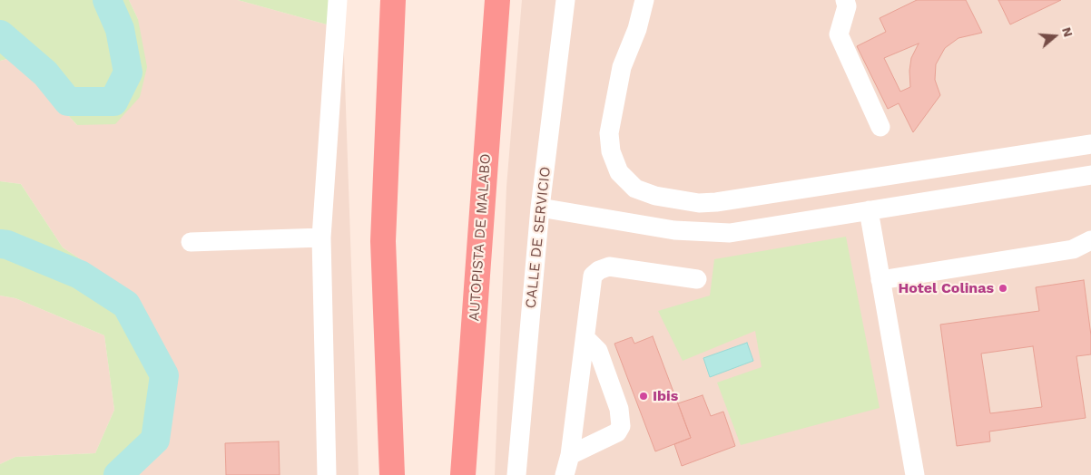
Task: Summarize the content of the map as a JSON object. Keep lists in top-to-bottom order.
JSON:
{
  "streets": {
    "highway": ["AUTOPISTA DE MALABO"],
    "street": ["CALLE DE SERVICIO"]
  },
  "places": ["Hotel Colinas", "Ibis"],
  "north": "right"
}
